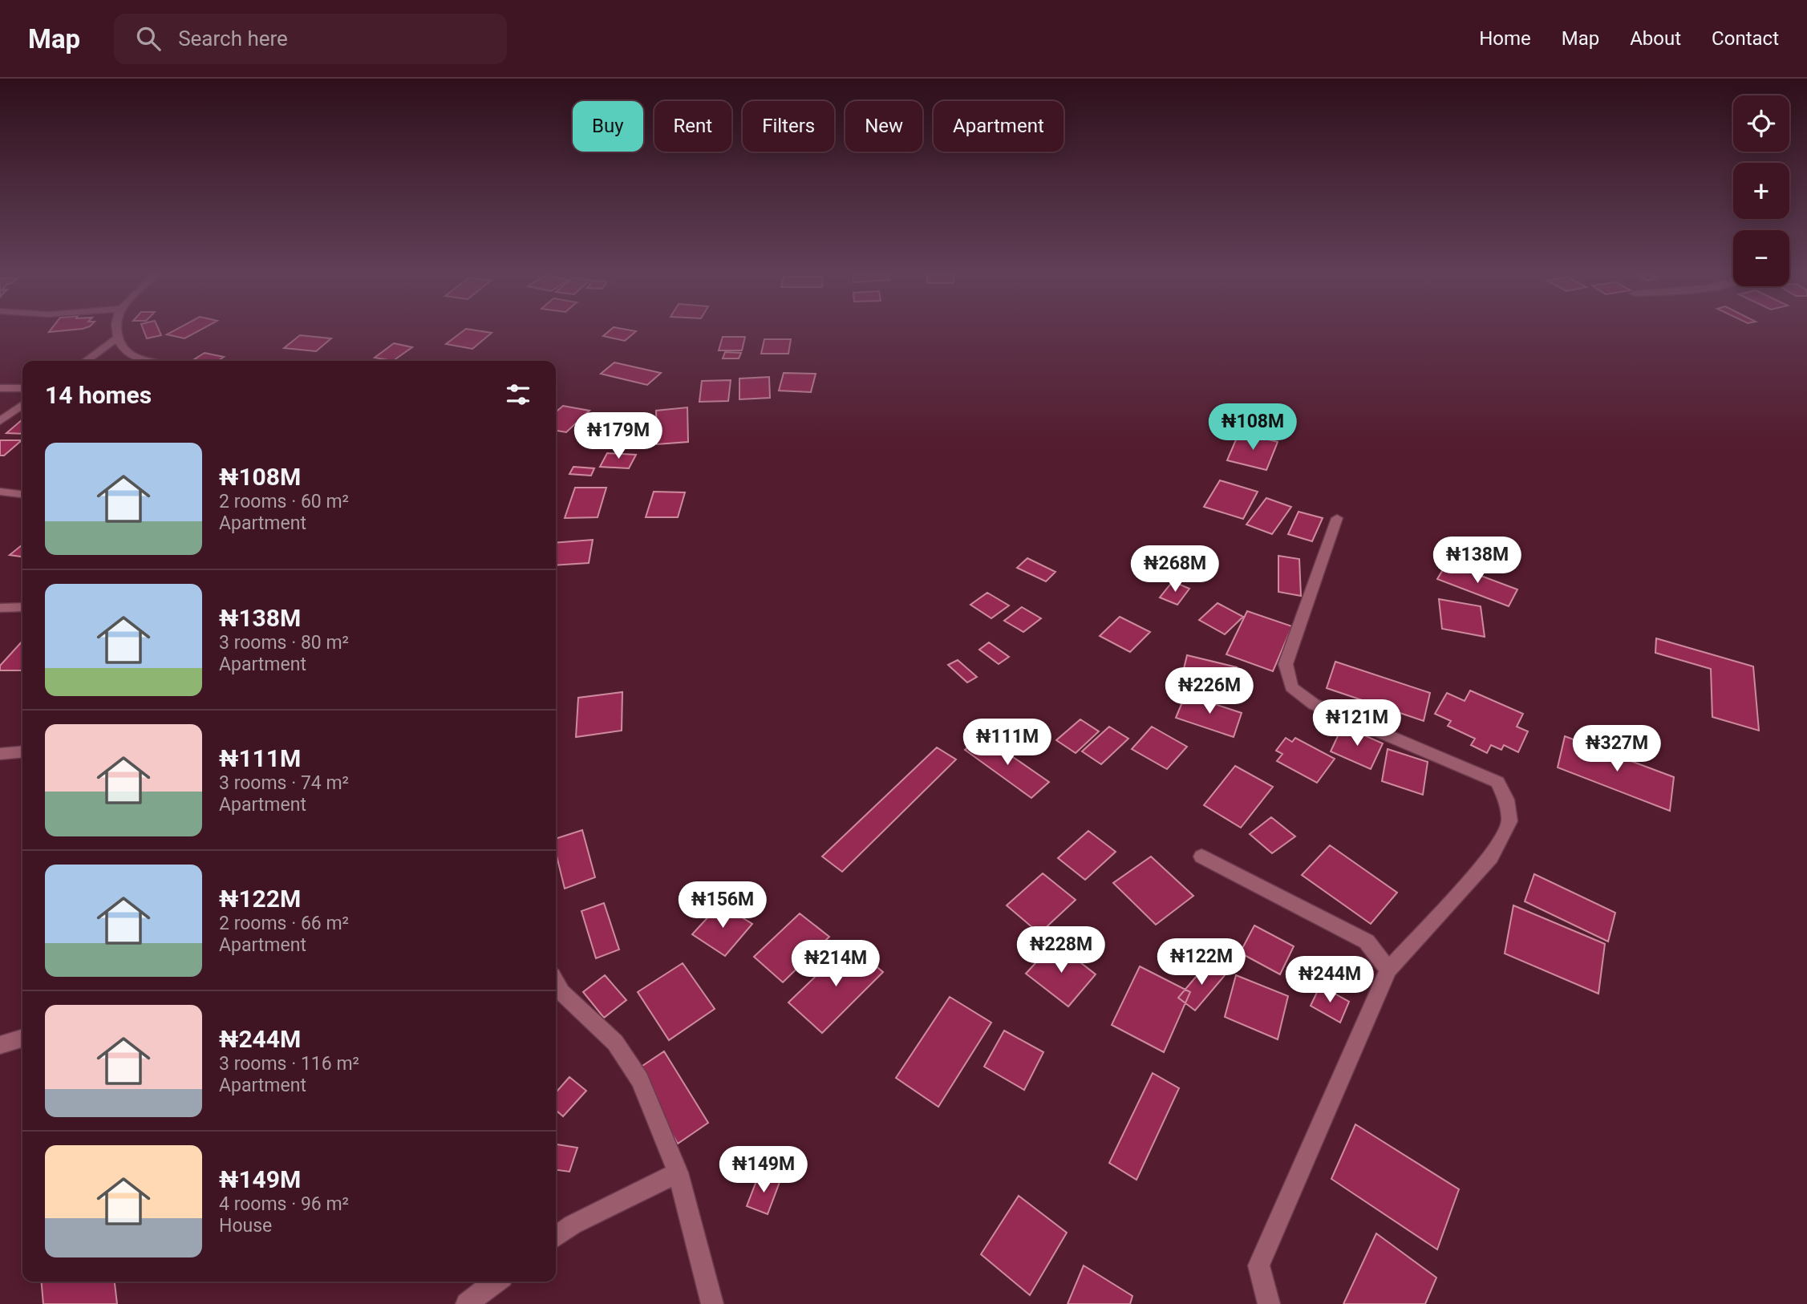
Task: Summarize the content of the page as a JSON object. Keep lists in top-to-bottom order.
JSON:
{
  "page": {
    "header": "Map",
    "search": "Search here",
    "nav": [
      "Home",
      "Map",
      "About",
      "Contact"
    ],
    "map_buttons": ["+", "−"],
    "chip": [
      "Buy",
      "Rent",
      "Filters",
      "New",
      "Apartment"
    ],
    "heading": "14 homes",
    "price": [
      "₦108M",
      "₦179M",
      "₦138M",
      "₦268M",
      "₦226M",
      "₦121M",
      "₦111M",
      "₦327M",
      "₦156M",
      "₦228M",
      "₦122M",
      "₦214M",
      "₦244M",
      "₦149M"
    ],
    "list": [
      {
        "name": "₦108M",
        "note": "2 rooms · 60 m² · Apartment"
      },
      {
        "name": "₦138M",
        "note": "3 rooms · 80 m² · Apartment"
      },
      {
        "name": "₦111M",
        "note": "3 rooms · 74 m² · Apartment"
      },
      {
        "name": "₦122M",
        "note": "2 rooms · 66 m² · Apartment"
      },
      {
        "name": "₦244M",
        "note": "3 rooms · 116 m² · Apartment"
      },
      {
        "name": "₦149M",
        "note": "4 rooms · 96 m² · House"
      }
    ]
  }
}
